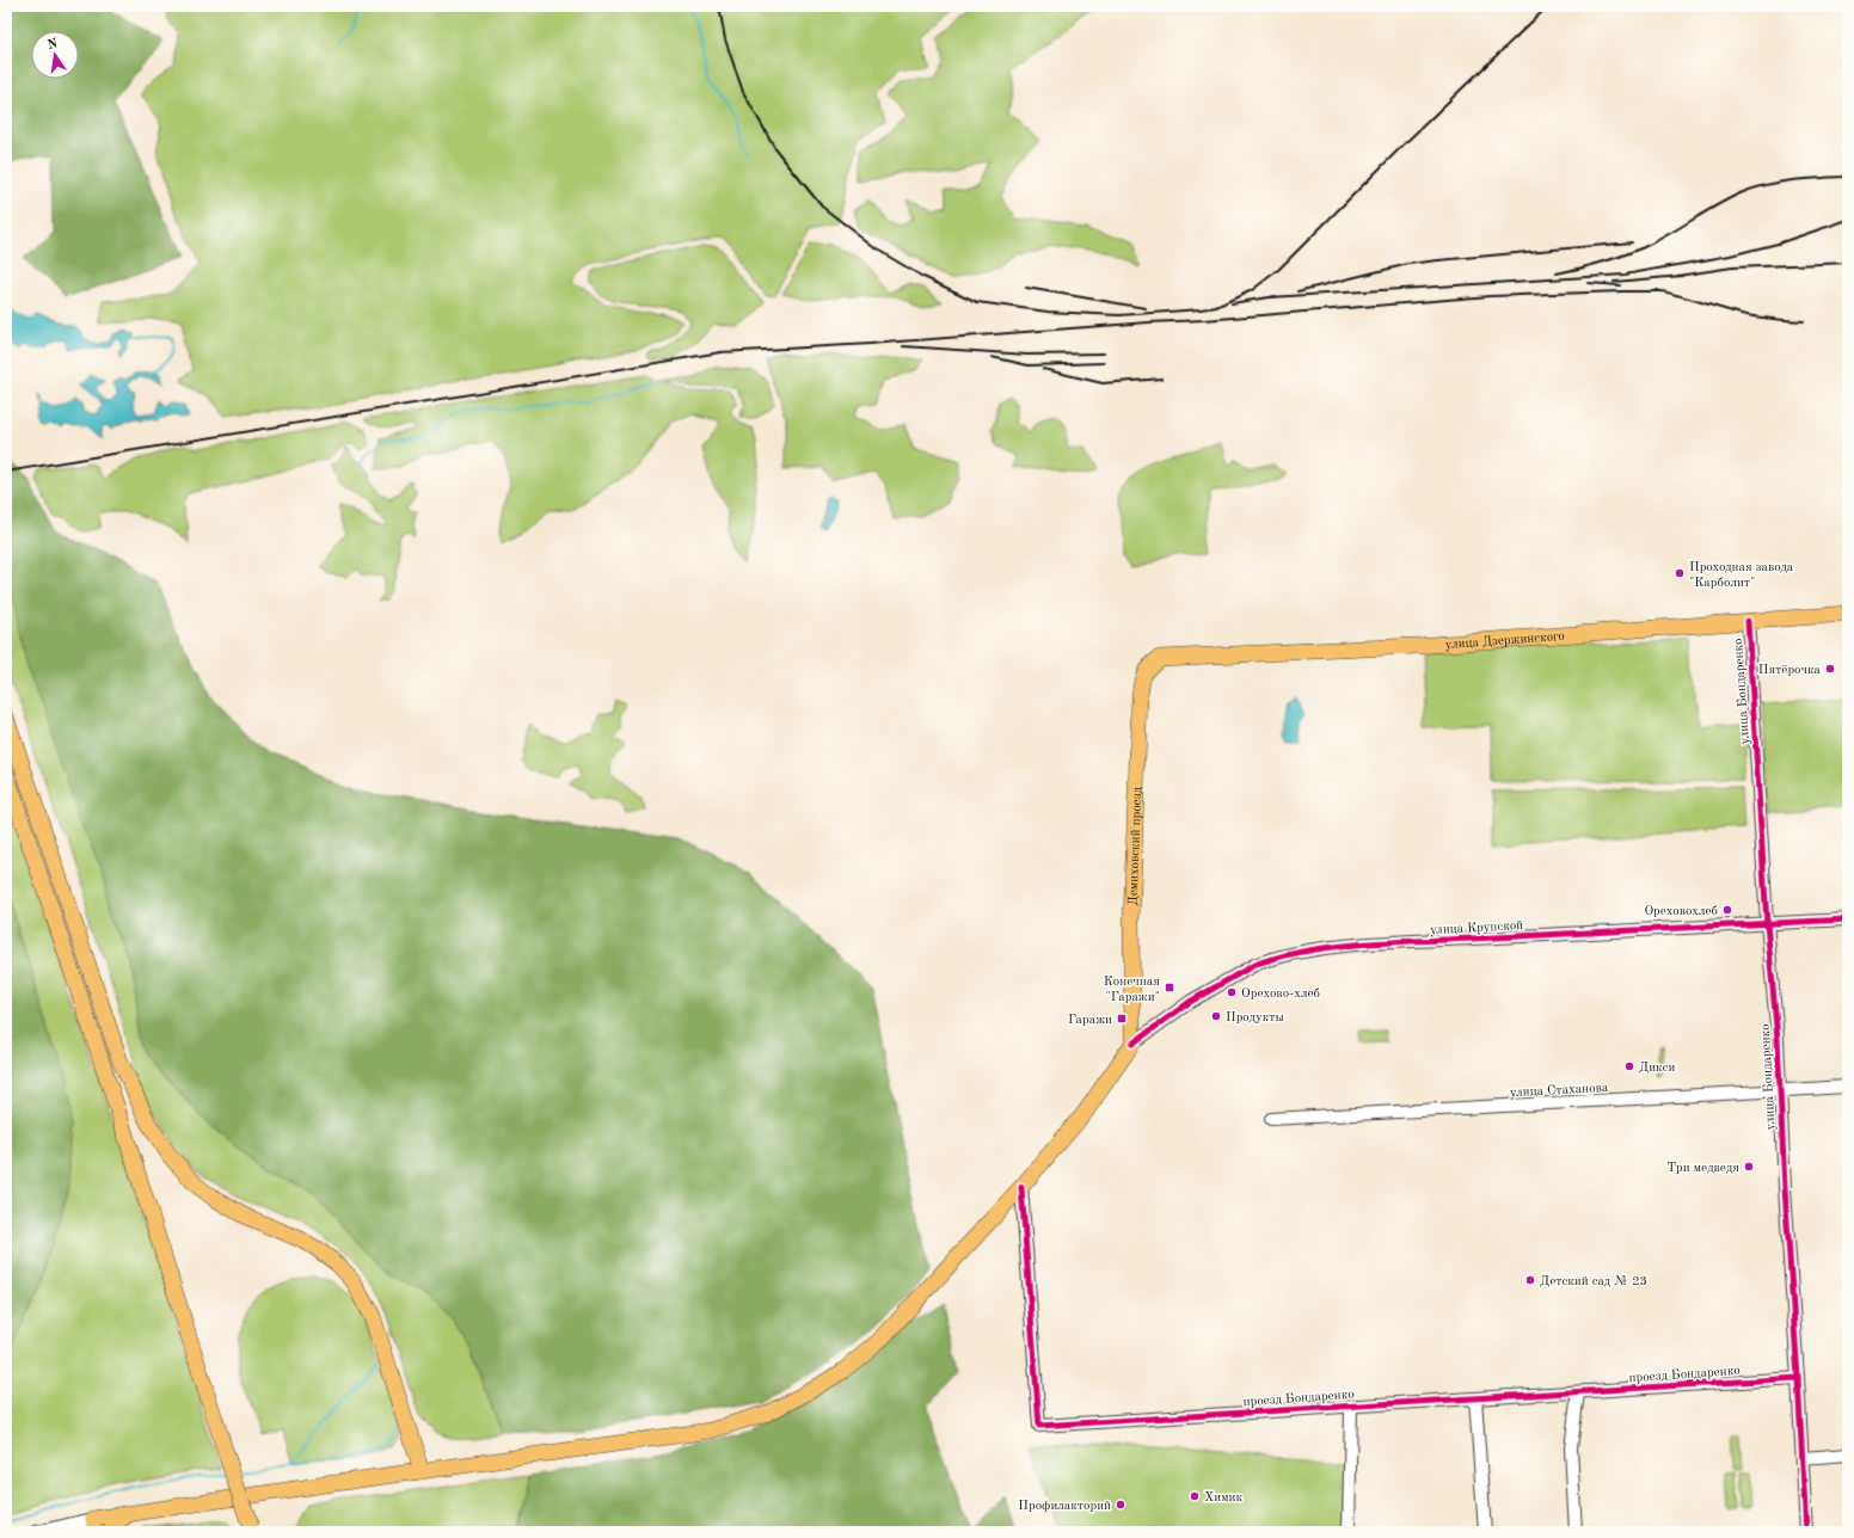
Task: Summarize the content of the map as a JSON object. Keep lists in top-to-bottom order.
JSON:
{
  "streets": {
    "main road": ["улица Дзержинского", "Демиховский проезд"],
    "street": [
      "улица Бондаренко",
      "улица Крупской",
      "улица Стаханова",
      "проезд Бондаренко"
    ]
  },
  "crossings": [
    ["улица Дзержинского", "улица Бондаренко"],
    ["улица Дзержинского", "Демиховский проезд"],
    ["улица Бондаренко", "улица Крупской"],
    ["улица Бондаренко", "улица Стаханова"],
    ["улица Бондаренко", "проезд Бондаренко"],
    ["Демиховский проезд", "улица Крупской"]
  ],
  "places": {
    "other": [
      "Проходная завода \"Карболит\"",
      "Пятёрочка",
      "Ореховохлеб",
      "Орехово-хлеб",
      "Продукты",
      "Дикси",
      "Три медведя",
      "Детский сад № 23",
      "Химик",
      "Профилакторий"
    ],
    "transit": ["Конечная \"Гаражи\"", "Гаражи"]
  },
  "north": "top"
}
